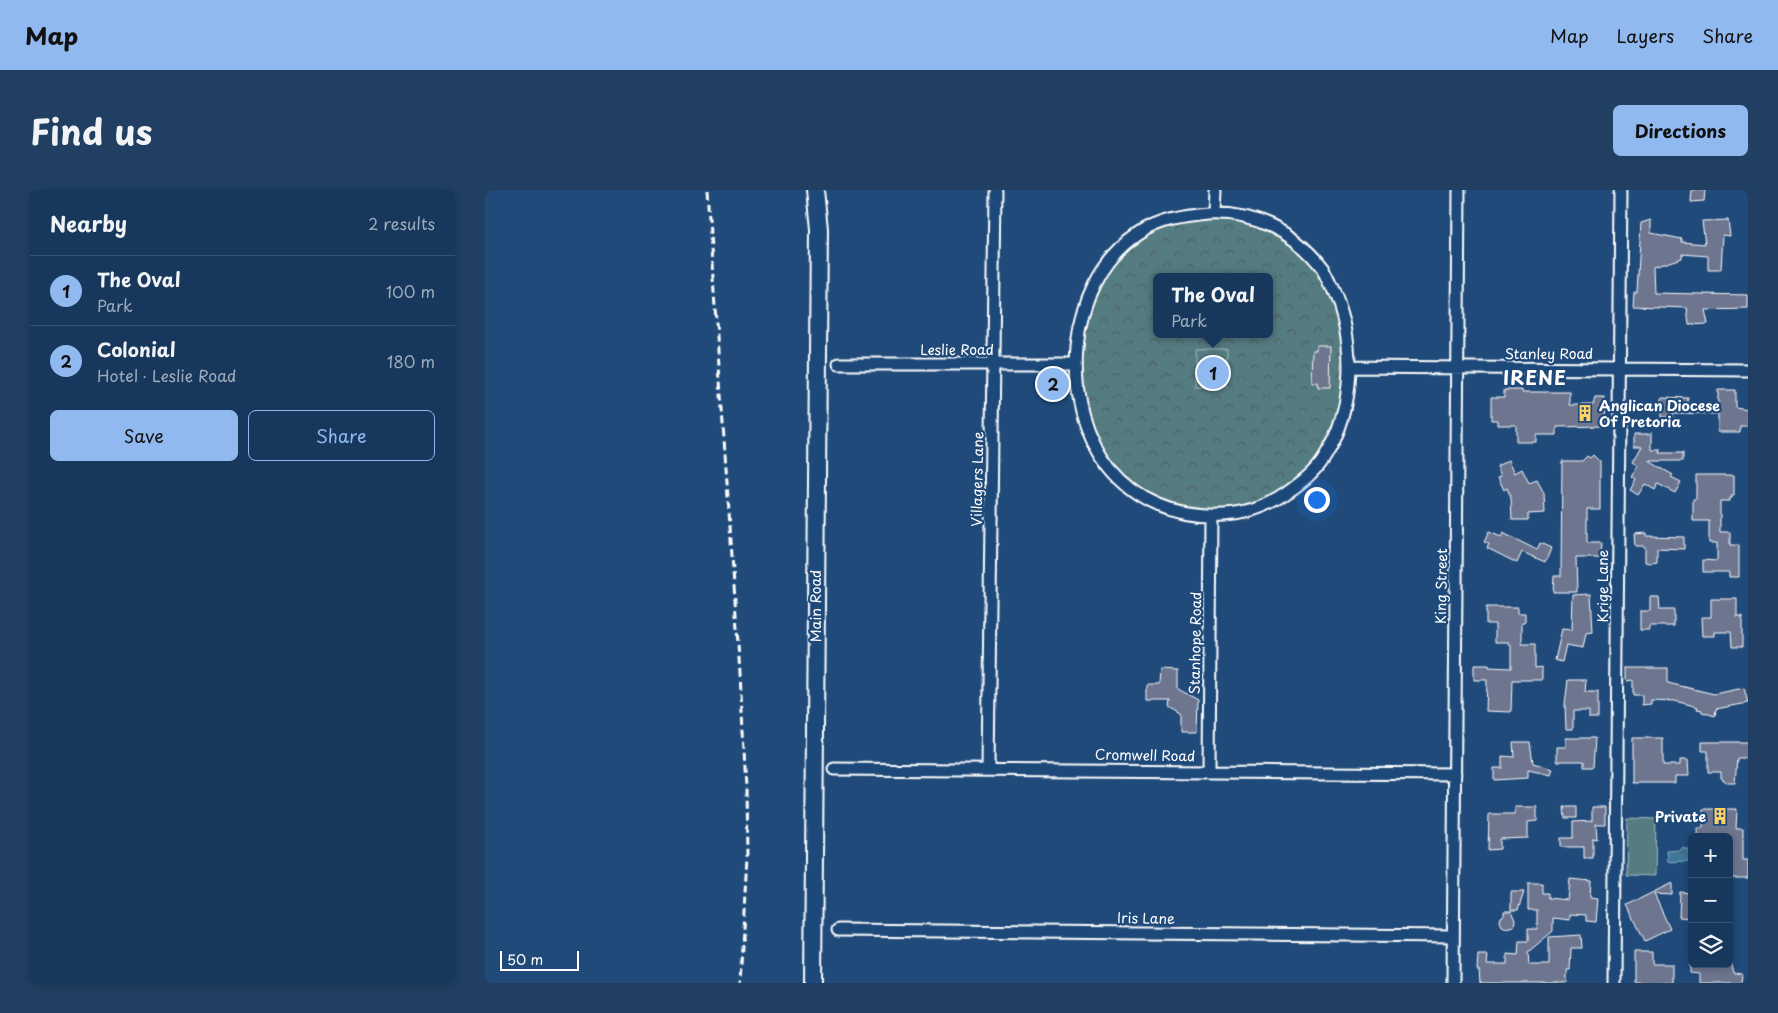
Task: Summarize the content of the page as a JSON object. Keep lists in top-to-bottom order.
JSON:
{
  "streets": {
    "main road": ["Main Road"],
    "street": [
      "Leslie Road",
      "Stanley Road",
      "Villagers Lane",
      "King Street",
      "Krige Lane",
      "Stanhope Road",
      "Cromwell Road",
      "Iris Lane"
    ]
  },
  "crossings": [
    ["Leslie Road", "Villagers Lane"],
    ["Stanley Road", "King Street"],
    ["Stanley Road", "Krige Lane"],
    ["Villagers Lane", "Cromwell Road"],
    ["King Street", "Cromwell Road"],
    ["King Street", "Iris Lane"],
    ["Stanhope Road", "Cromwell Road"]
  ],
  "districts": ["IRENE"],
  "places": {
    "building": ["Anglican Diocese Of Pretoria", "Private"]
  },
  "scale_bar": "50 m",
  "page": {
    "header": "Map",
    "nav": ["Map", "Layers", "Share"],
    "title": "Find us",
    "buttons": [
      "Directions",
      ["Save", "Share"]
    ],
    "heading": ["Nearby", "2 results"],
    "list": [
      {
        "mark": "1",
        "name": "The Oval",
        "note": "Park",
        "value": "100 m"
      },
      {
        "mark": "2",
        "name": "Colonial",
        "note": "Hotel · Leslie Road",
        "value": "180 m"
      }
    ],
    "popup": ["The Oval", "Park"],
    "pins": ["1", "2"],
    "map_buttons": ["+", "−"],
    "scale": "50 m"
  }
}
